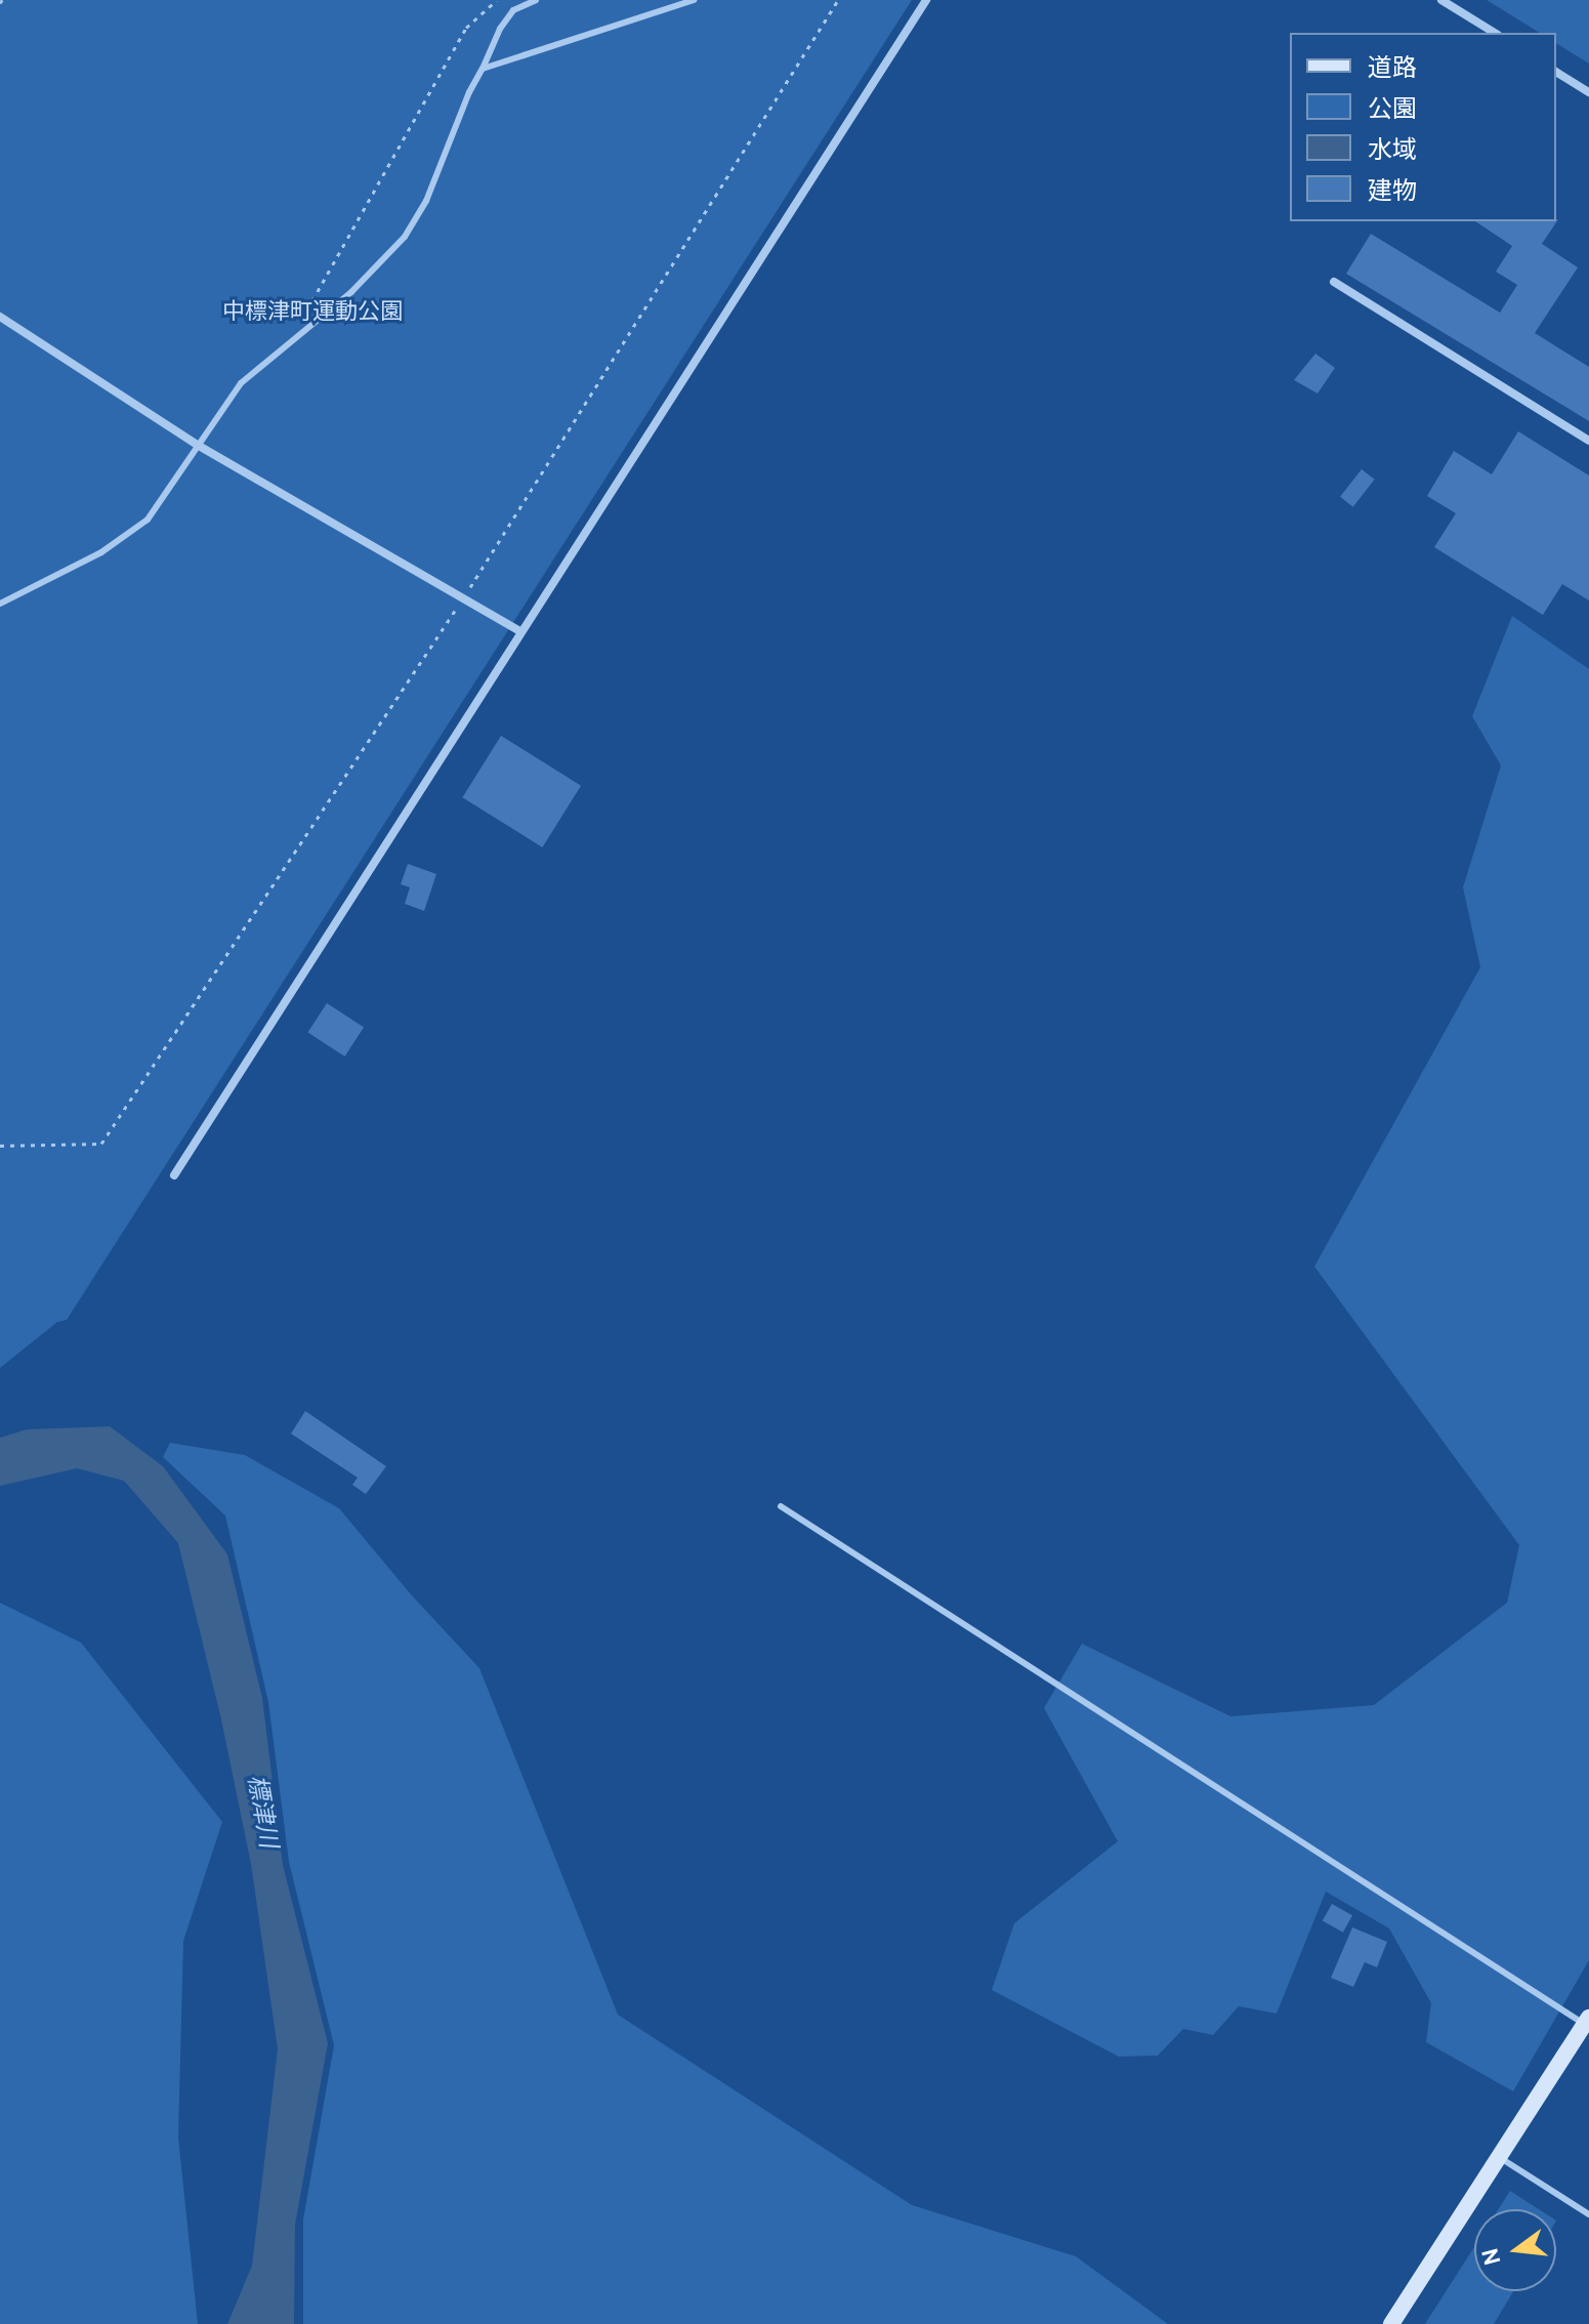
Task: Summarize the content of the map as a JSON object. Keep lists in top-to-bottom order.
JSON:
{
  "water": ["標津川"],
  "parks": ["中標津町運動公園"],
  "legend": [
    "道路",
    "公園",
    "水域",
    "建物"
  ],
  "north": "left"
}
